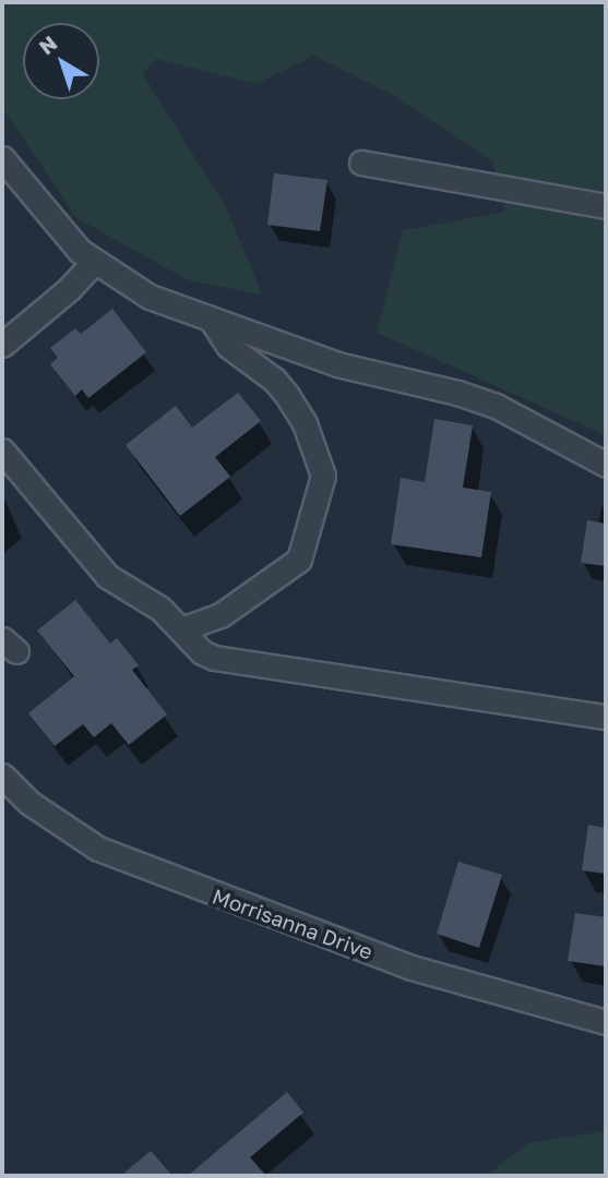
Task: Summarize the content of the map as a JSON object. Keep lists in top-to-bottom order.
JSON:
{
  "streets": {
    "street": ["Morrisanna Drive"]
  },
  "north": "top left"
}
